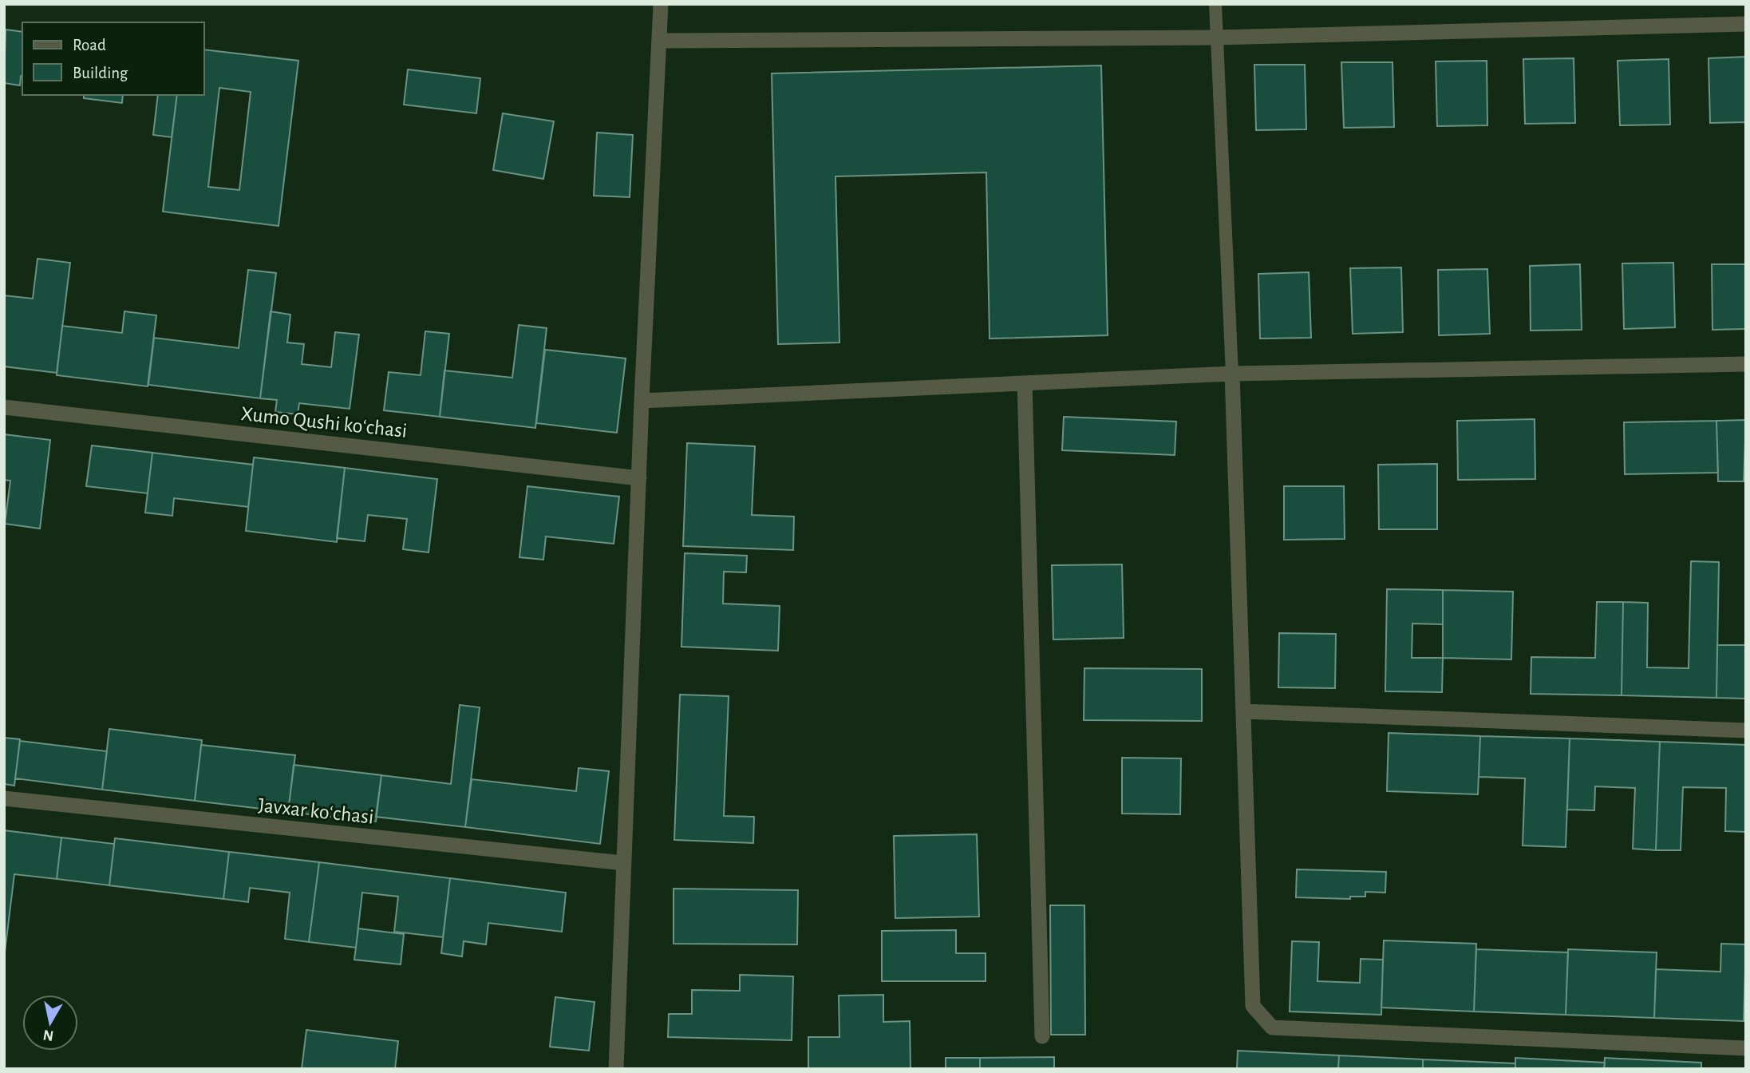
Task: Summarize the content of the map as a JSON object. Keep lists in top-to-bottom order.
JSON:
{
  "streets": {
    "street": ["Xumo Qushi koʻchasi", "Javxar koʻchasi"]
  },
  "legend": ["Road", "Building"],
  "north": "bottom"
}
